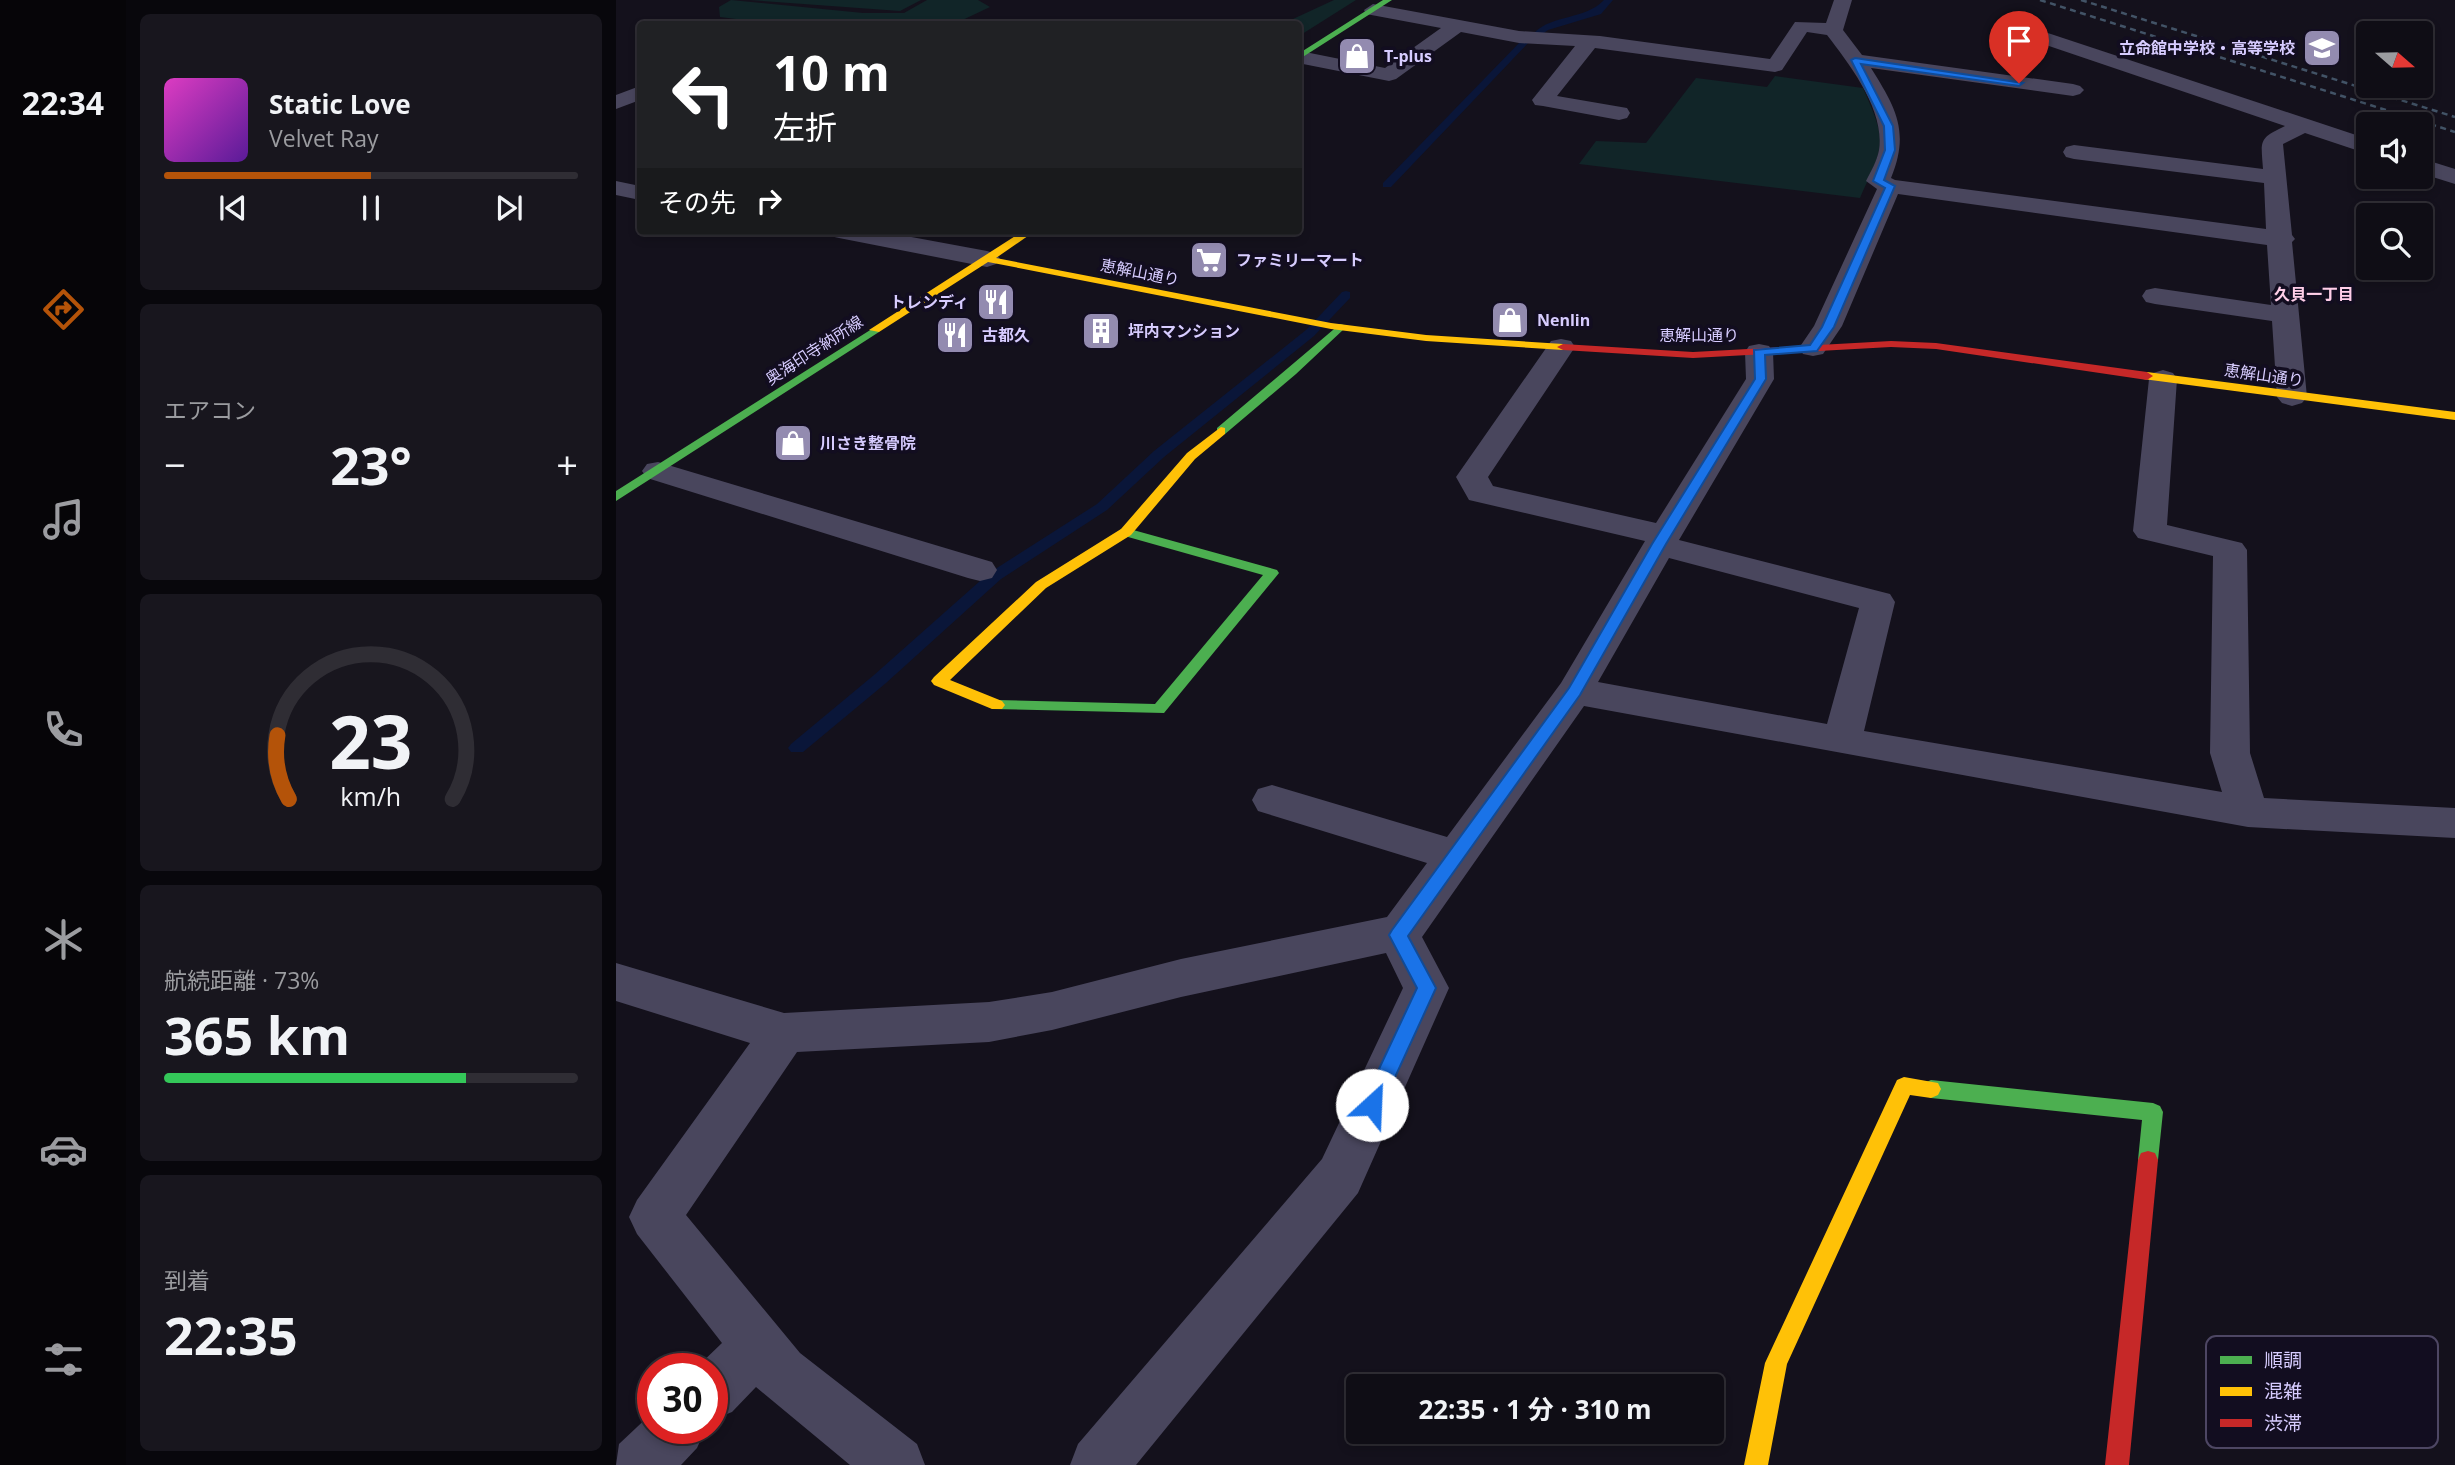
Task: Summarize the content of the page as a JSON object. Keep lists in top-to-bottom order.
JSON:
{
  "streets": {
    "street": ["恵解山通り", "奥海印寺納所線"]
  },
  "crossings": [
    ["恵解山通り", "奥海印寺納所線"]
  ],
  "districts": ["久貝一丁目"],
  "places": {
    "school or university": ["立命館中学校・高等学校"],
    "shop": ["T-plus", "Nenlin", "川さき整骨院"],
    "supermarket": ["ファミリーマート"],
    "restaurant": ["トレンディ", "古都久"],
    "building": ["坪内マンション"]
  },
  "legend": ["順調", "混雑", "渋滞"],
  "north": "right",
  "page": {
    "tabs": "22:34",
    "turn": ["10 m", "左折"],
    "song": ["Static Love", "Velvet Ray"],
    "then": "その先",
    "tile": [
      "エアコン",
      ["航続距離 · 73%", "365 km"],
      ["到着", "22:35"]
    ],
    "heat": ["−", "23°", "+"],
    "limit": "30",
    "trip": "22:35 · 1 分 · 310 m",
    "gauge": ["23", "km/h"]
  }
}
